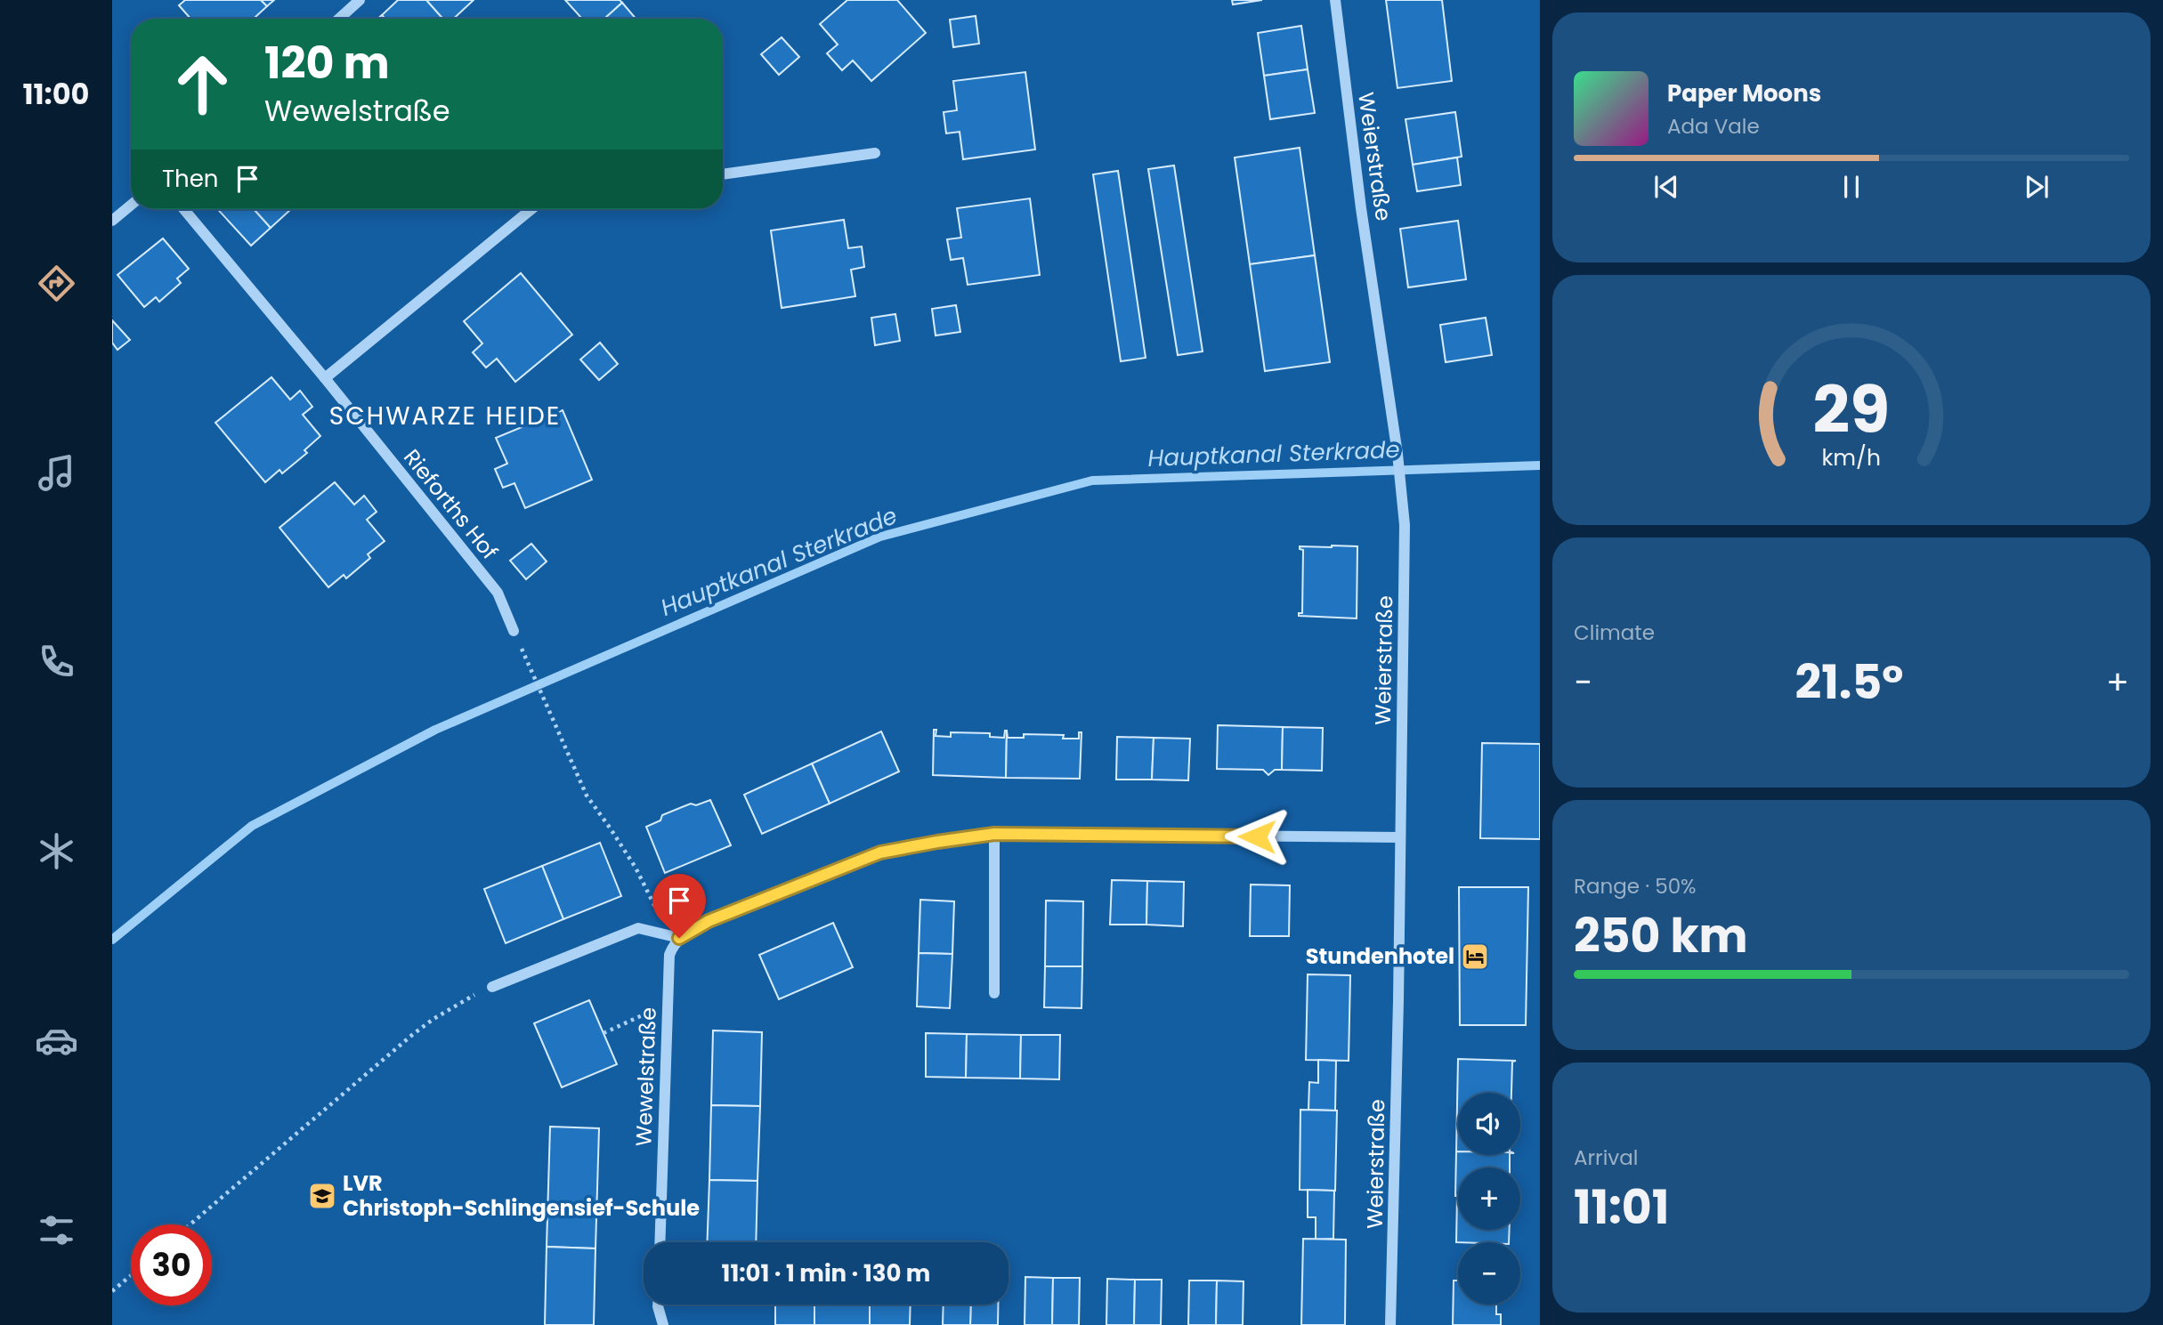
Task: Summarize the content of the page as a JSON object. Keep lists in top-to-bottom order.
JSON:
{
  "streets": {
    "street": ["Weierstraße", "Rieforths Hof", "Wewelstraße"]
  },
  "districts": ["SCHWARZE HEIDE"],
  "water": ["Hauptkanal Sterkrade"],
  "places": {
    "hotel": ["Stundenhotel"],
    "school or university": ["LVR Christoph-Schlingensief-Schule"]
  },
  "page": {
    "tabs": "11:00",
    "turn": ["120 m", "Wewelstraße"],
    "song": ["Paper Moons", "Ada Vale"],
    "then": "Then",
    "tile": [
      "Climate",
      ["Range · 50%", "250 km"],
      ["Arrival", "11:01"]
    ],
    "heat": ["−", "21.5°", "+"],
    "map_buttons": ["+", "−"],
    "limit": "30",
    "trip": "11:01 · 1 min · 130 m",
    "gauge": ["29", "km/h"]
  }
}
